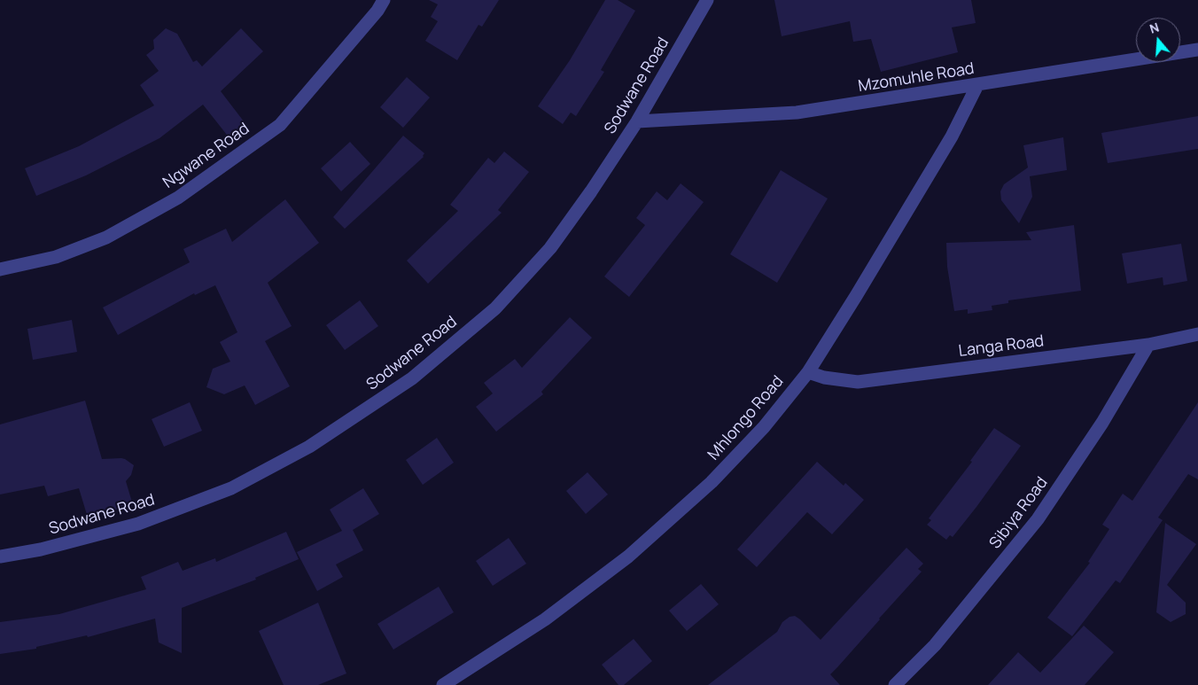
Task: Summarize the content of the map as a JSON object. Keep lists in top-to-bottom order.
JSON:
{
  "streets": {
    "street": [
      "Mzomuhle Road",
      "Sodwane Road",
      "Ngwane Road",
      "Langa Road",
      "Mhlongo Road",
      "Sibiya Road"
    ]
  },
  "crossings": [
    ["Mzomuhle Road", "Sodwane Road"],
    ["Mzomuhle Road", "Mhlongo Road"],
    ["Langa Road", "Mhlongo Road"],
    ["Langa Road", "Sibiya Road"]
  ],
  "north": "top"
}
